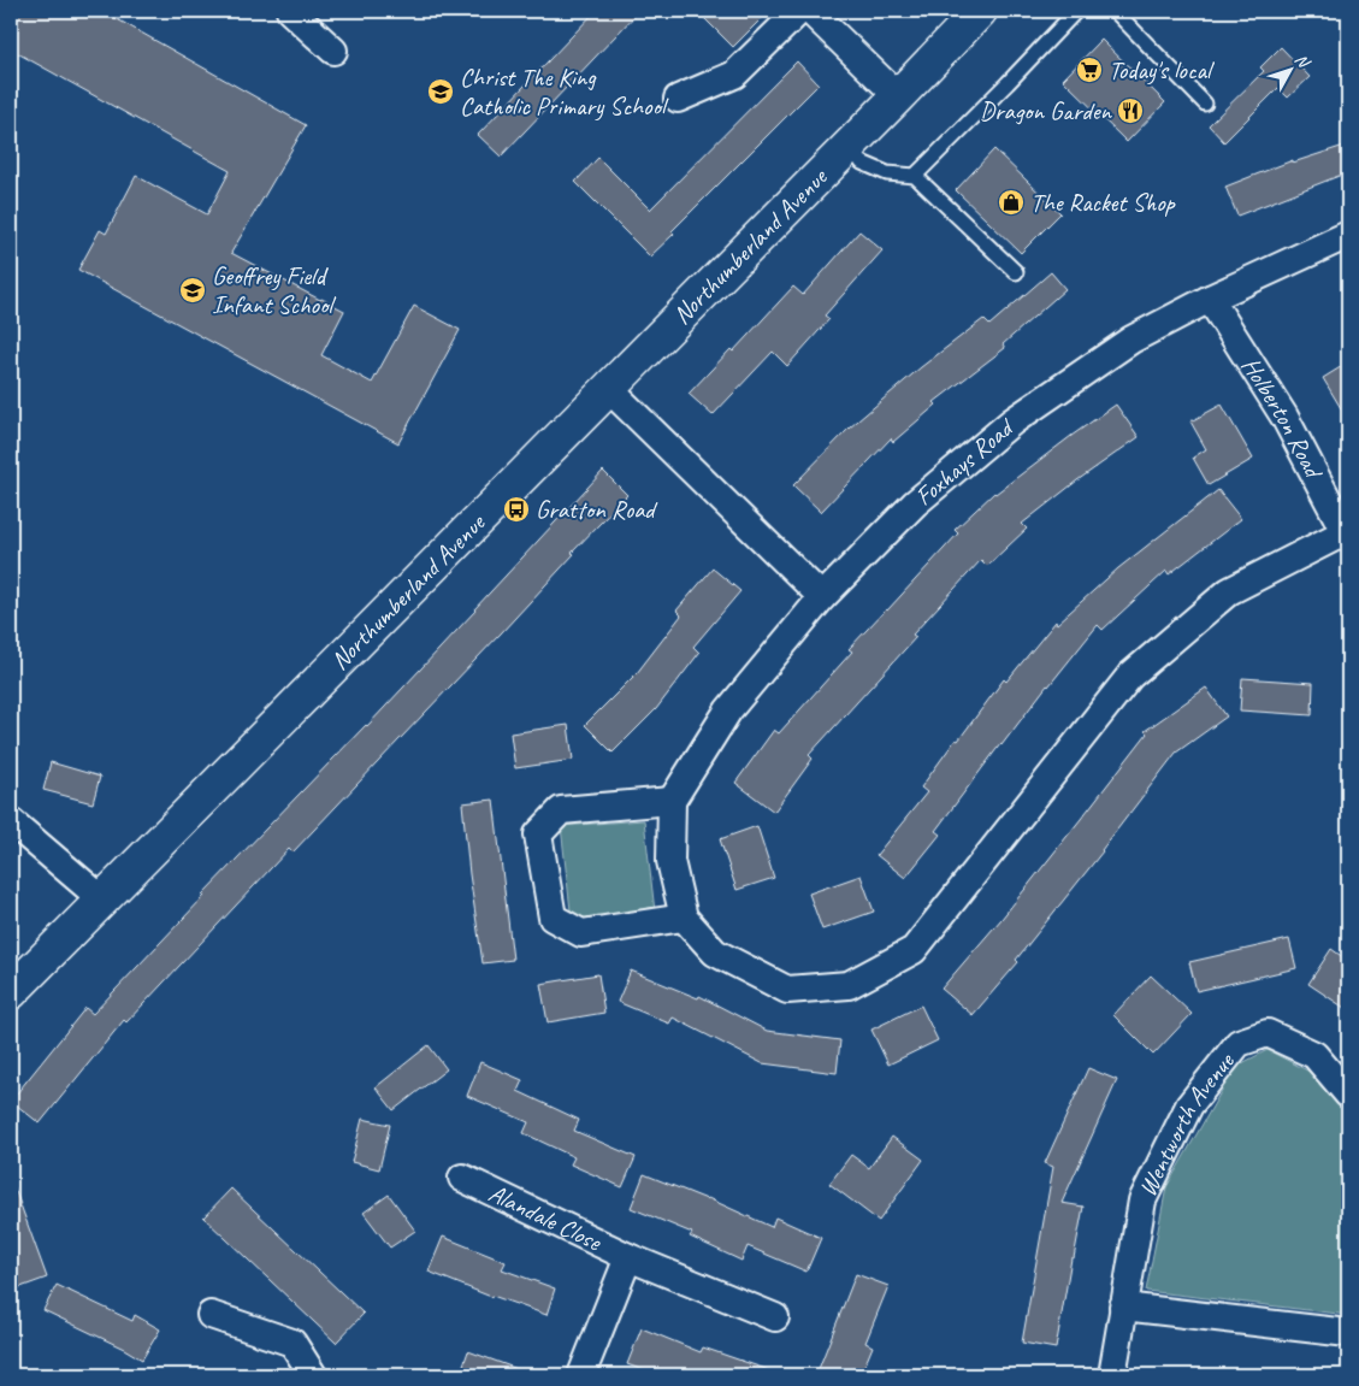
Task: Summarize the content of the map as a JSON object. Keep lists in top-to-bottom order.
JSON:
{
  "streets": {
    "street": [
      "Northumberland Avenue",
      "Holberton Road",
      "Foxhays Road",
      "Wentworth Avenue",
      "Alandale Close"
    ]
  },
  "crossings": [
    ["Holberton Road", "Foxhays Road"]
  ],
  "places": {
    "supermarket": ["Today's local"],
    "school or university": ["Christ The King Catholic Primary School", "Geoffrey Field Infant School"],
    "restaurant": ["Dragon Garden"],
    "shop": ["The Racket Shop"],
    "bus stop": ["Gratton Road"]
  },
  "north": "top right"
}
